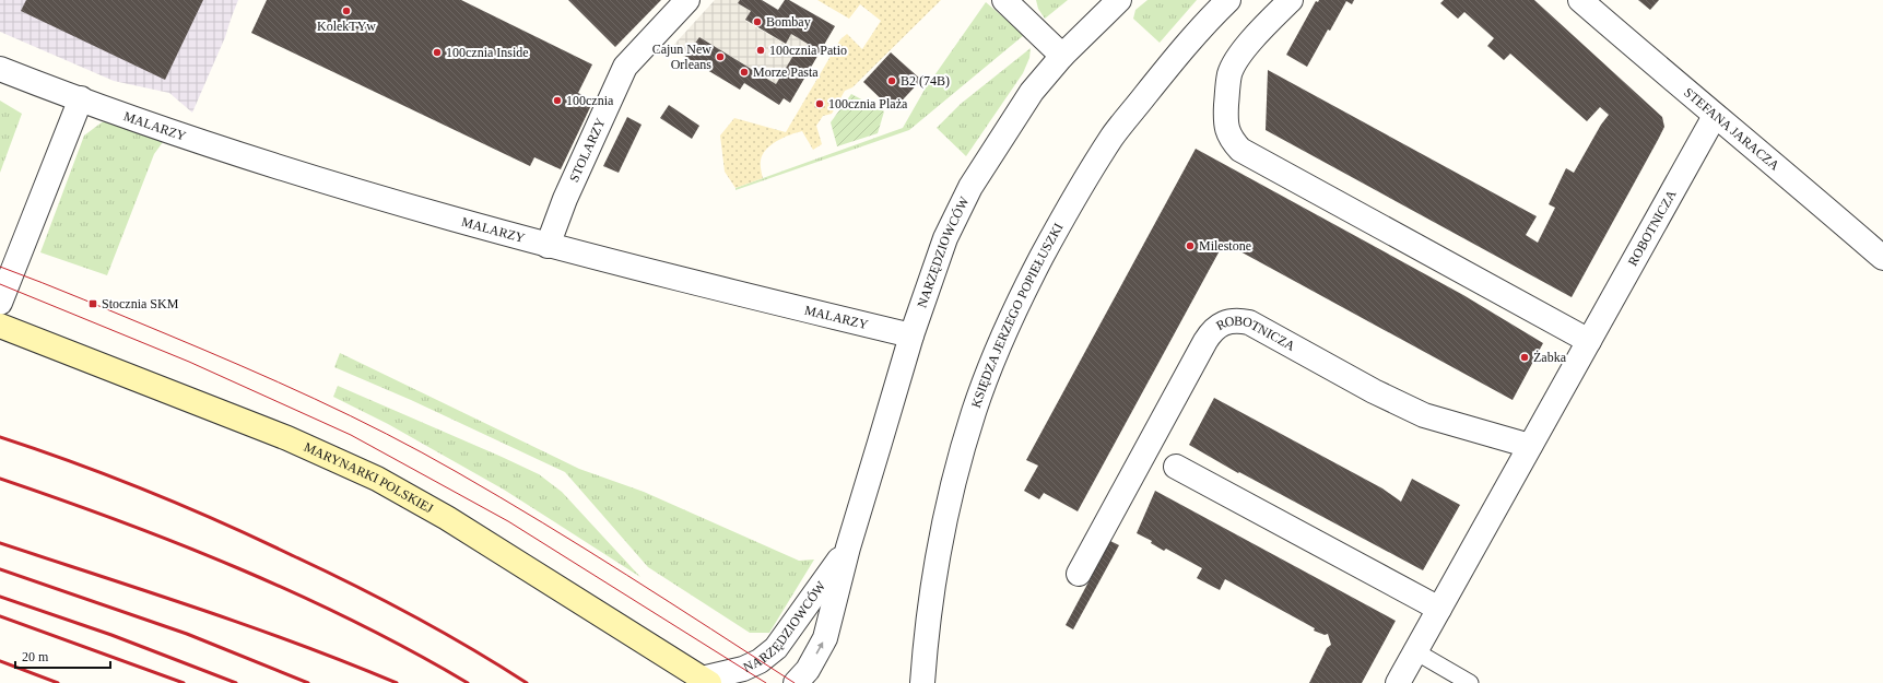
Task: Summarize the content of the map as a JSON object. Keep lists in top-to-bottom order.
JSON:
{
  "streets": {
    "main road": ["MARYNARKI POLSKIEJ"],
    "street": [
      "MALARZY",
      "STEFANA JARACZA",
      "STOLARZY",
      "ROBOTNICZA",
      "NARZĘDZIOWCÓW",
      "KSIĘDZA JERZEGO POPIEŁUSZKI"
    ]
  },
  "crossings": [
    ["MALARZY", "STOLARZY"],
    ["MALARZY", "NARZĘDZIOWCÓW"],
    ["STEFANA JARACZA", "ROBOTNICZA"],
    ["NARZĘDZIOWCÓW", "MARYNARKI POLSKIEJ"]
  ],
  "places": {
    "other": [
      "KolekTYw",
      "Bombay",
      "100cznia Patio",
      "100cznia Inside",
      "Cajun New Orleans",
      "Morze Pasta",
      "B2 (74B)",
      "100cznia",
      "100cznia Plaża",
      "Milestone",
      "Żabka"
    ],
    "transit": ["Stocznia SKM"]
  },
  "scale_bar": "20 m"
}
